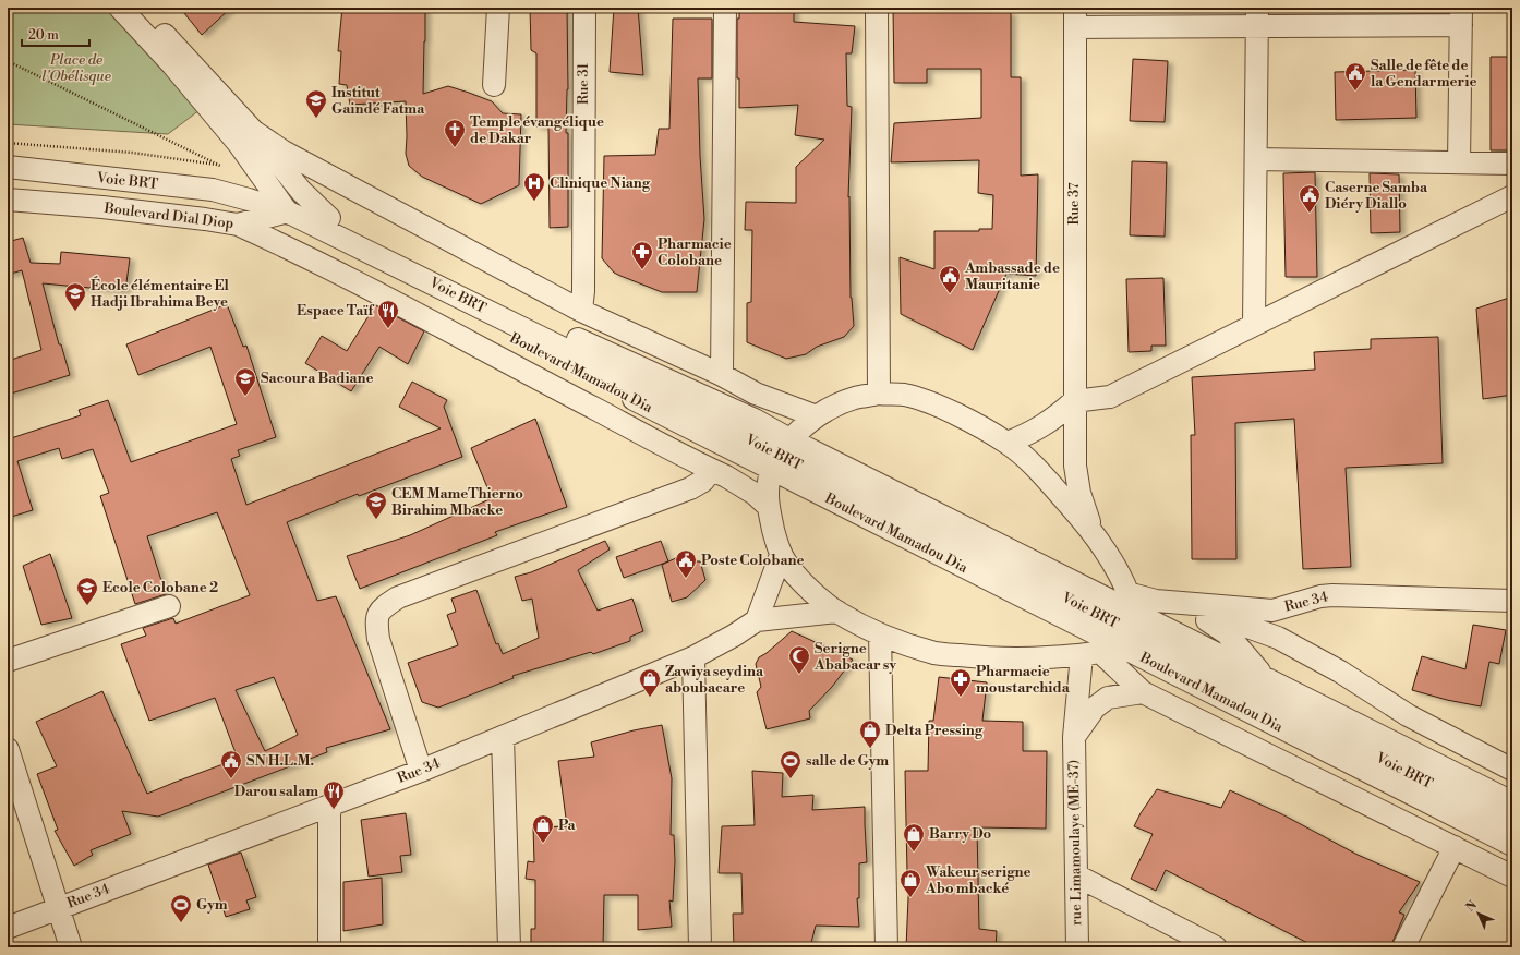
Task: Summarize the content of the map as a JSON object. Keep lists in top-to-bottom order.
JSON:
{
  "streets": {
    "street": [
      "Rue 31",
      "Voie BRT",
      "Rue 37",
      "Boulevard Dial Diop",
      "Boulevard Mamadou Dia",
      "Rue 34",
      "rue Limamoulaye (ME-37)"
    ]
  },
  "crossings": [
    ["Voie BRT", "Boulevard Dial Diop"],
    ["Voie BRT", "Boulevard Mamadou Dia"],
    ["Voie BRT", "Rue 34"],
    ["Voie BRT", "rue Limamoulaye (ME-37)"],
    ["Boulevard Dial Diop", "Boulevard Mamadou Dia"],
    ["Boulevard Mamadou Dia", "Rue 34"],
    ["Boulevard Mamadou Dia", "rue Limamoulaye (ME-37)"],
    ["Rue 34", "rue Limamoulaye (ME-37)"]
  ],
  "parks": ["Place de l'Obélisque"],
  "places": {
    "public building": [
      "Salle de fête de la Gendarmerie",
      "Caserne Samba Diéry Diallo",
      "Ambassade de Mauritanie",
      "Poste Colobane",
      "SN H.L.M."
    ],
    "school or university": [
      "Institut Gaindé Fatma",
      "École élémentaire El Hadji Ibrahima Beye",
      "Sacoura Badiane",
      "CEM MameThierno Birahim Mbacke",
      "Ecole Colobane 2"
    ],
    "church": ["Temple évangélique de Dakar"],
    "hospital": ["Clinique Niang"],
    "pharmacy": ["Pharmacie Colobane", "Pharmacie moustarchida"],
    "restaurant": ["Espace Taïf", "Darou salam"],
    "mosque": ["Serigne Ababacar sy"],
    "shop": [
      "Zawiya seydina aboubacare",
      "Delta Pressing",
      "Pa",
      "Barry Do",
      "Wakeur serigne Abo mbacké"
    ],
    "sports": ["salle de Gym", "Gym"]
  },
  "scale_bar": "20 m",
  "north": "top left"
}
